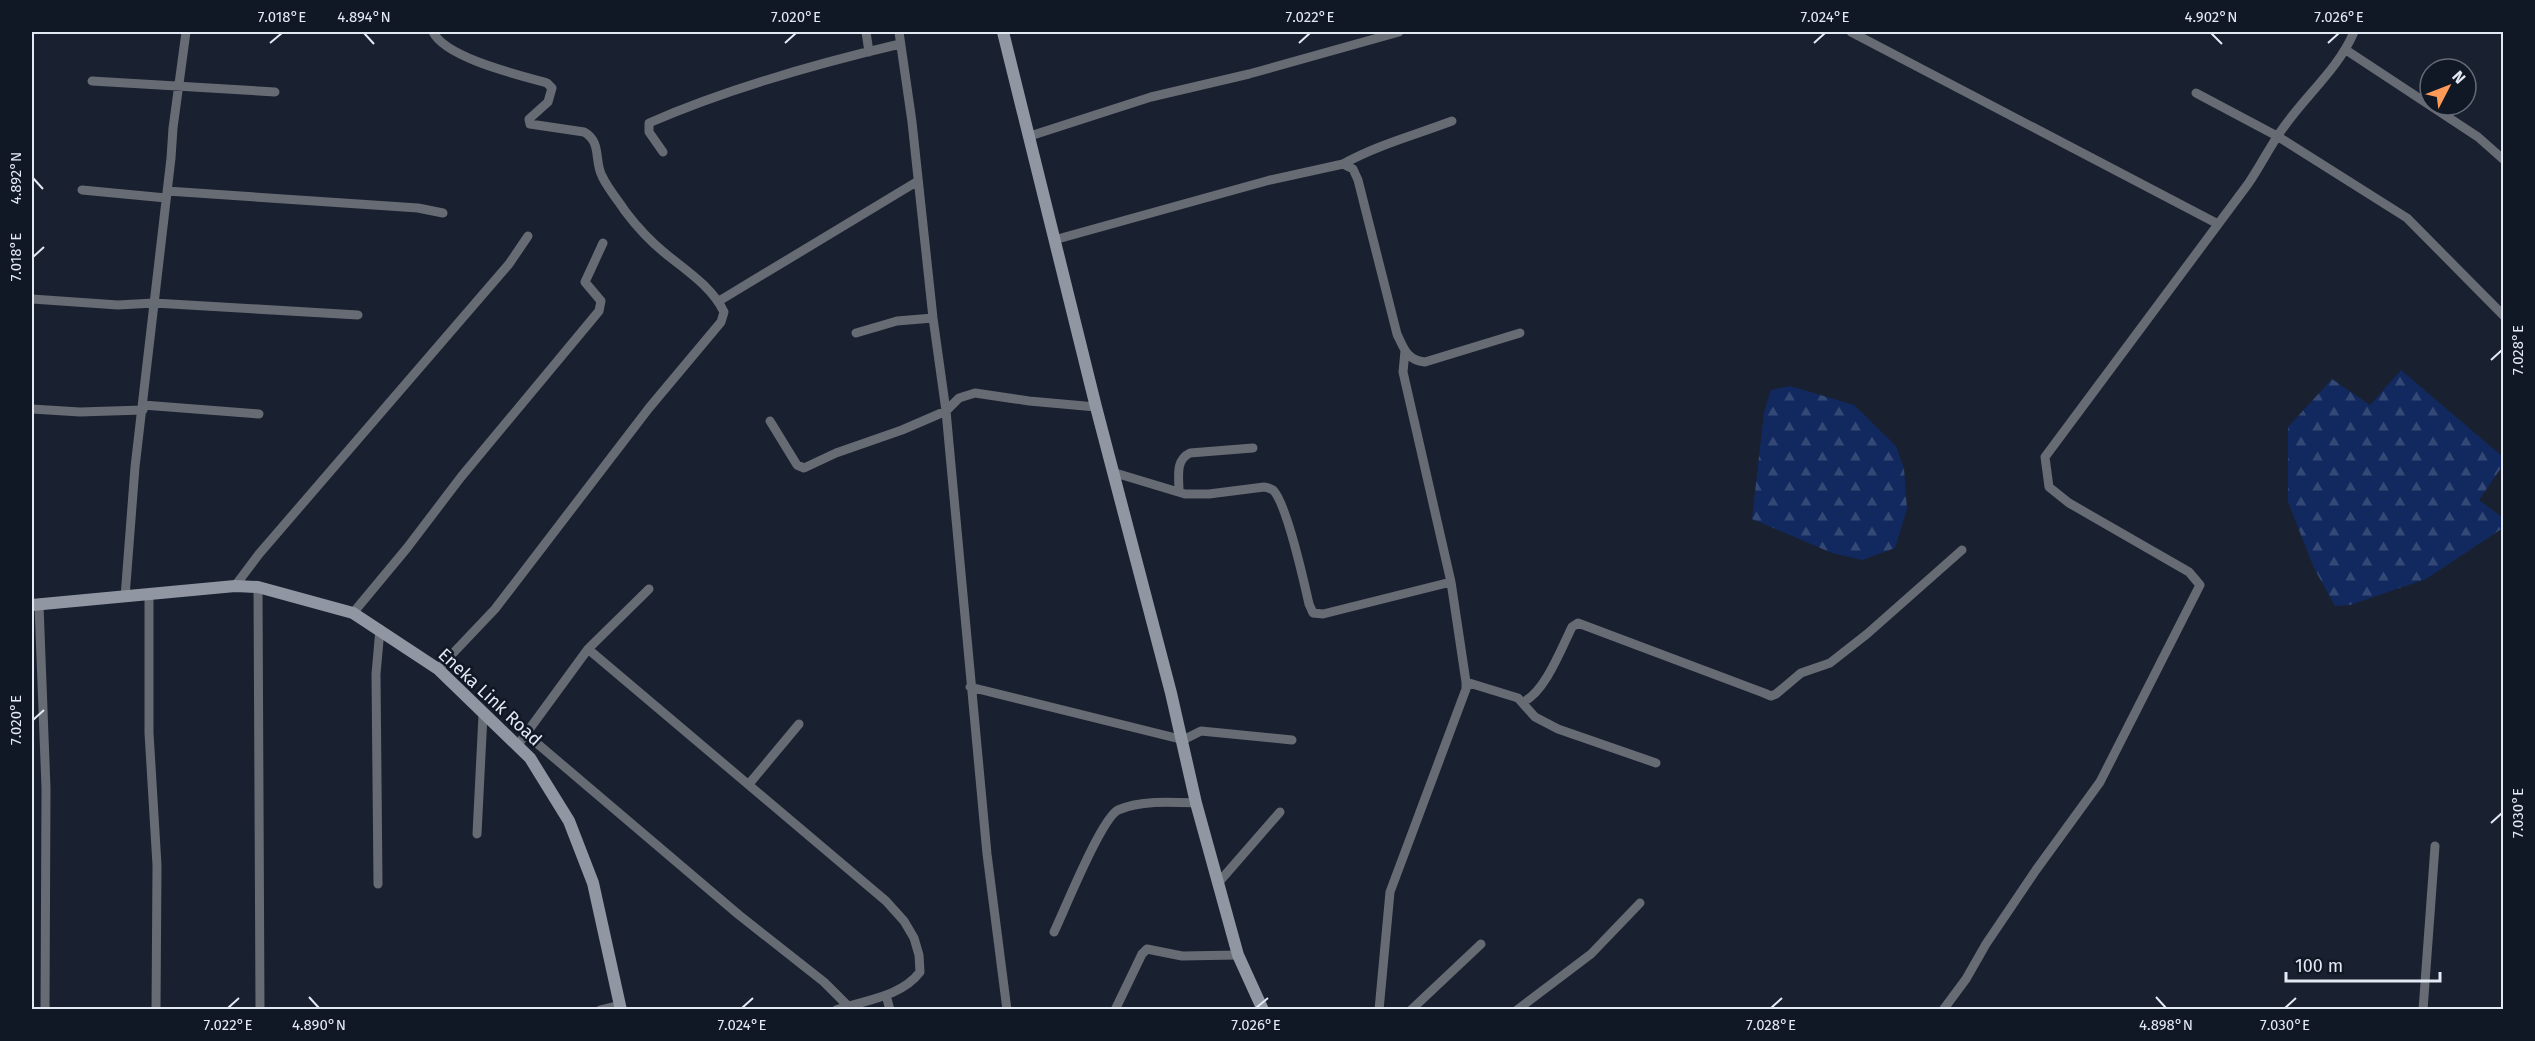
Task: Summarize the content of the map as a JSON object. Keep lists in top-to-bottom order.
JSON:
{
  "streets": {
    "street": ["Eneka Link Road"]
  },
  "scale_bar": "100 m",
  "north": "top right",
  "coordinates": [
    "7.018°E",
    "4.894°N",
    "7.020°E",
    "7.022°E",
    "7.024°E",
    "4.902°N",
    "7.026°E",
    "4.892°N",
    "7.028°E",
    "7.030°E",
    "4.890°N",
    "4.898°N"
  ]
}
